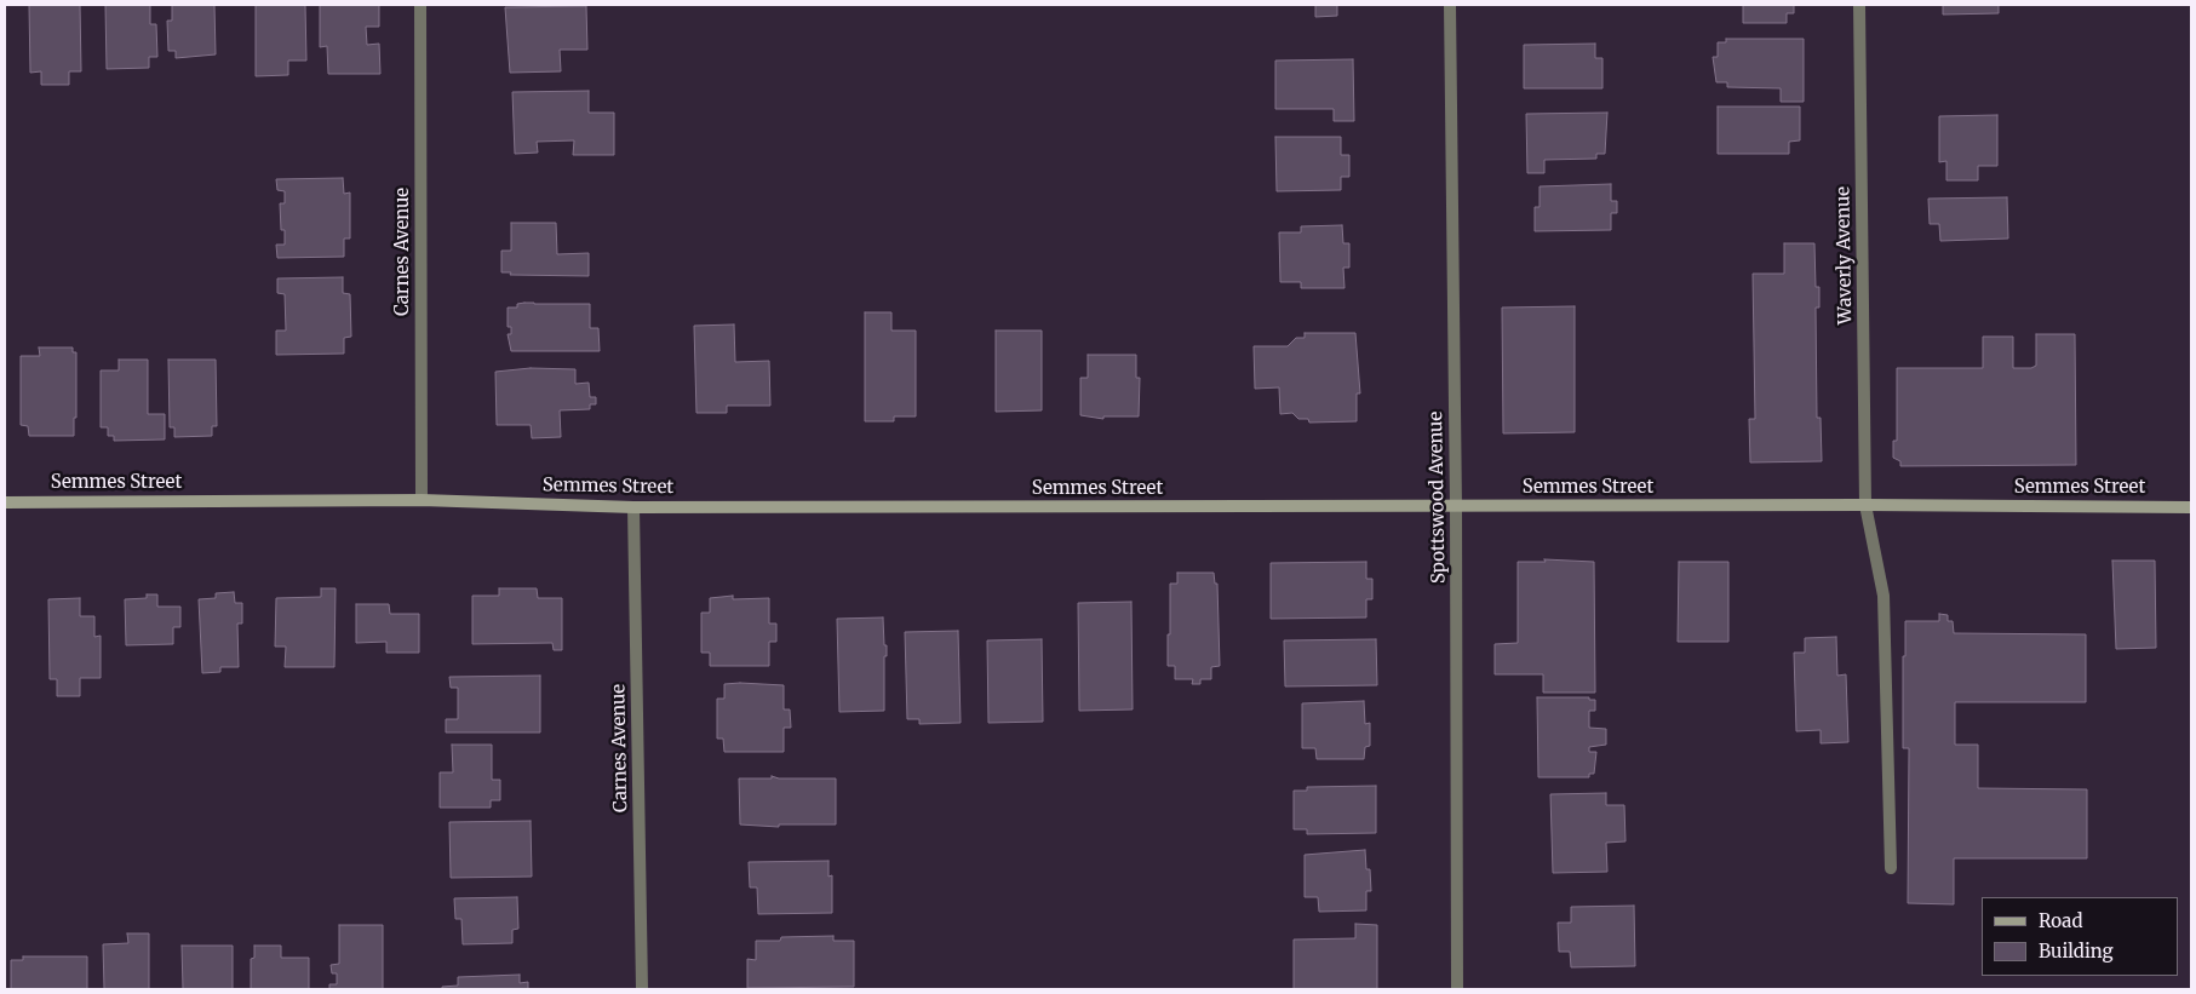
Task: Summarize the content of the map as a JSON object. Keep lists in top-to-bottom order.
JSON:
{
  "streets": {
    "main road": ["Semmes Street"],
    "street": ["Carnes Avenue", "Waverly Avenue", "Spottswood Avenue"]
  },
  "crossings": [
    ["Carnes Avenue", "Semmes Street"],
    ["Waverly Avenue", "Semmes Street"],
    ["Semmes Street", "Spottswood Avenue"]
  ],
  "legend": ["Road", "Building"]
}
